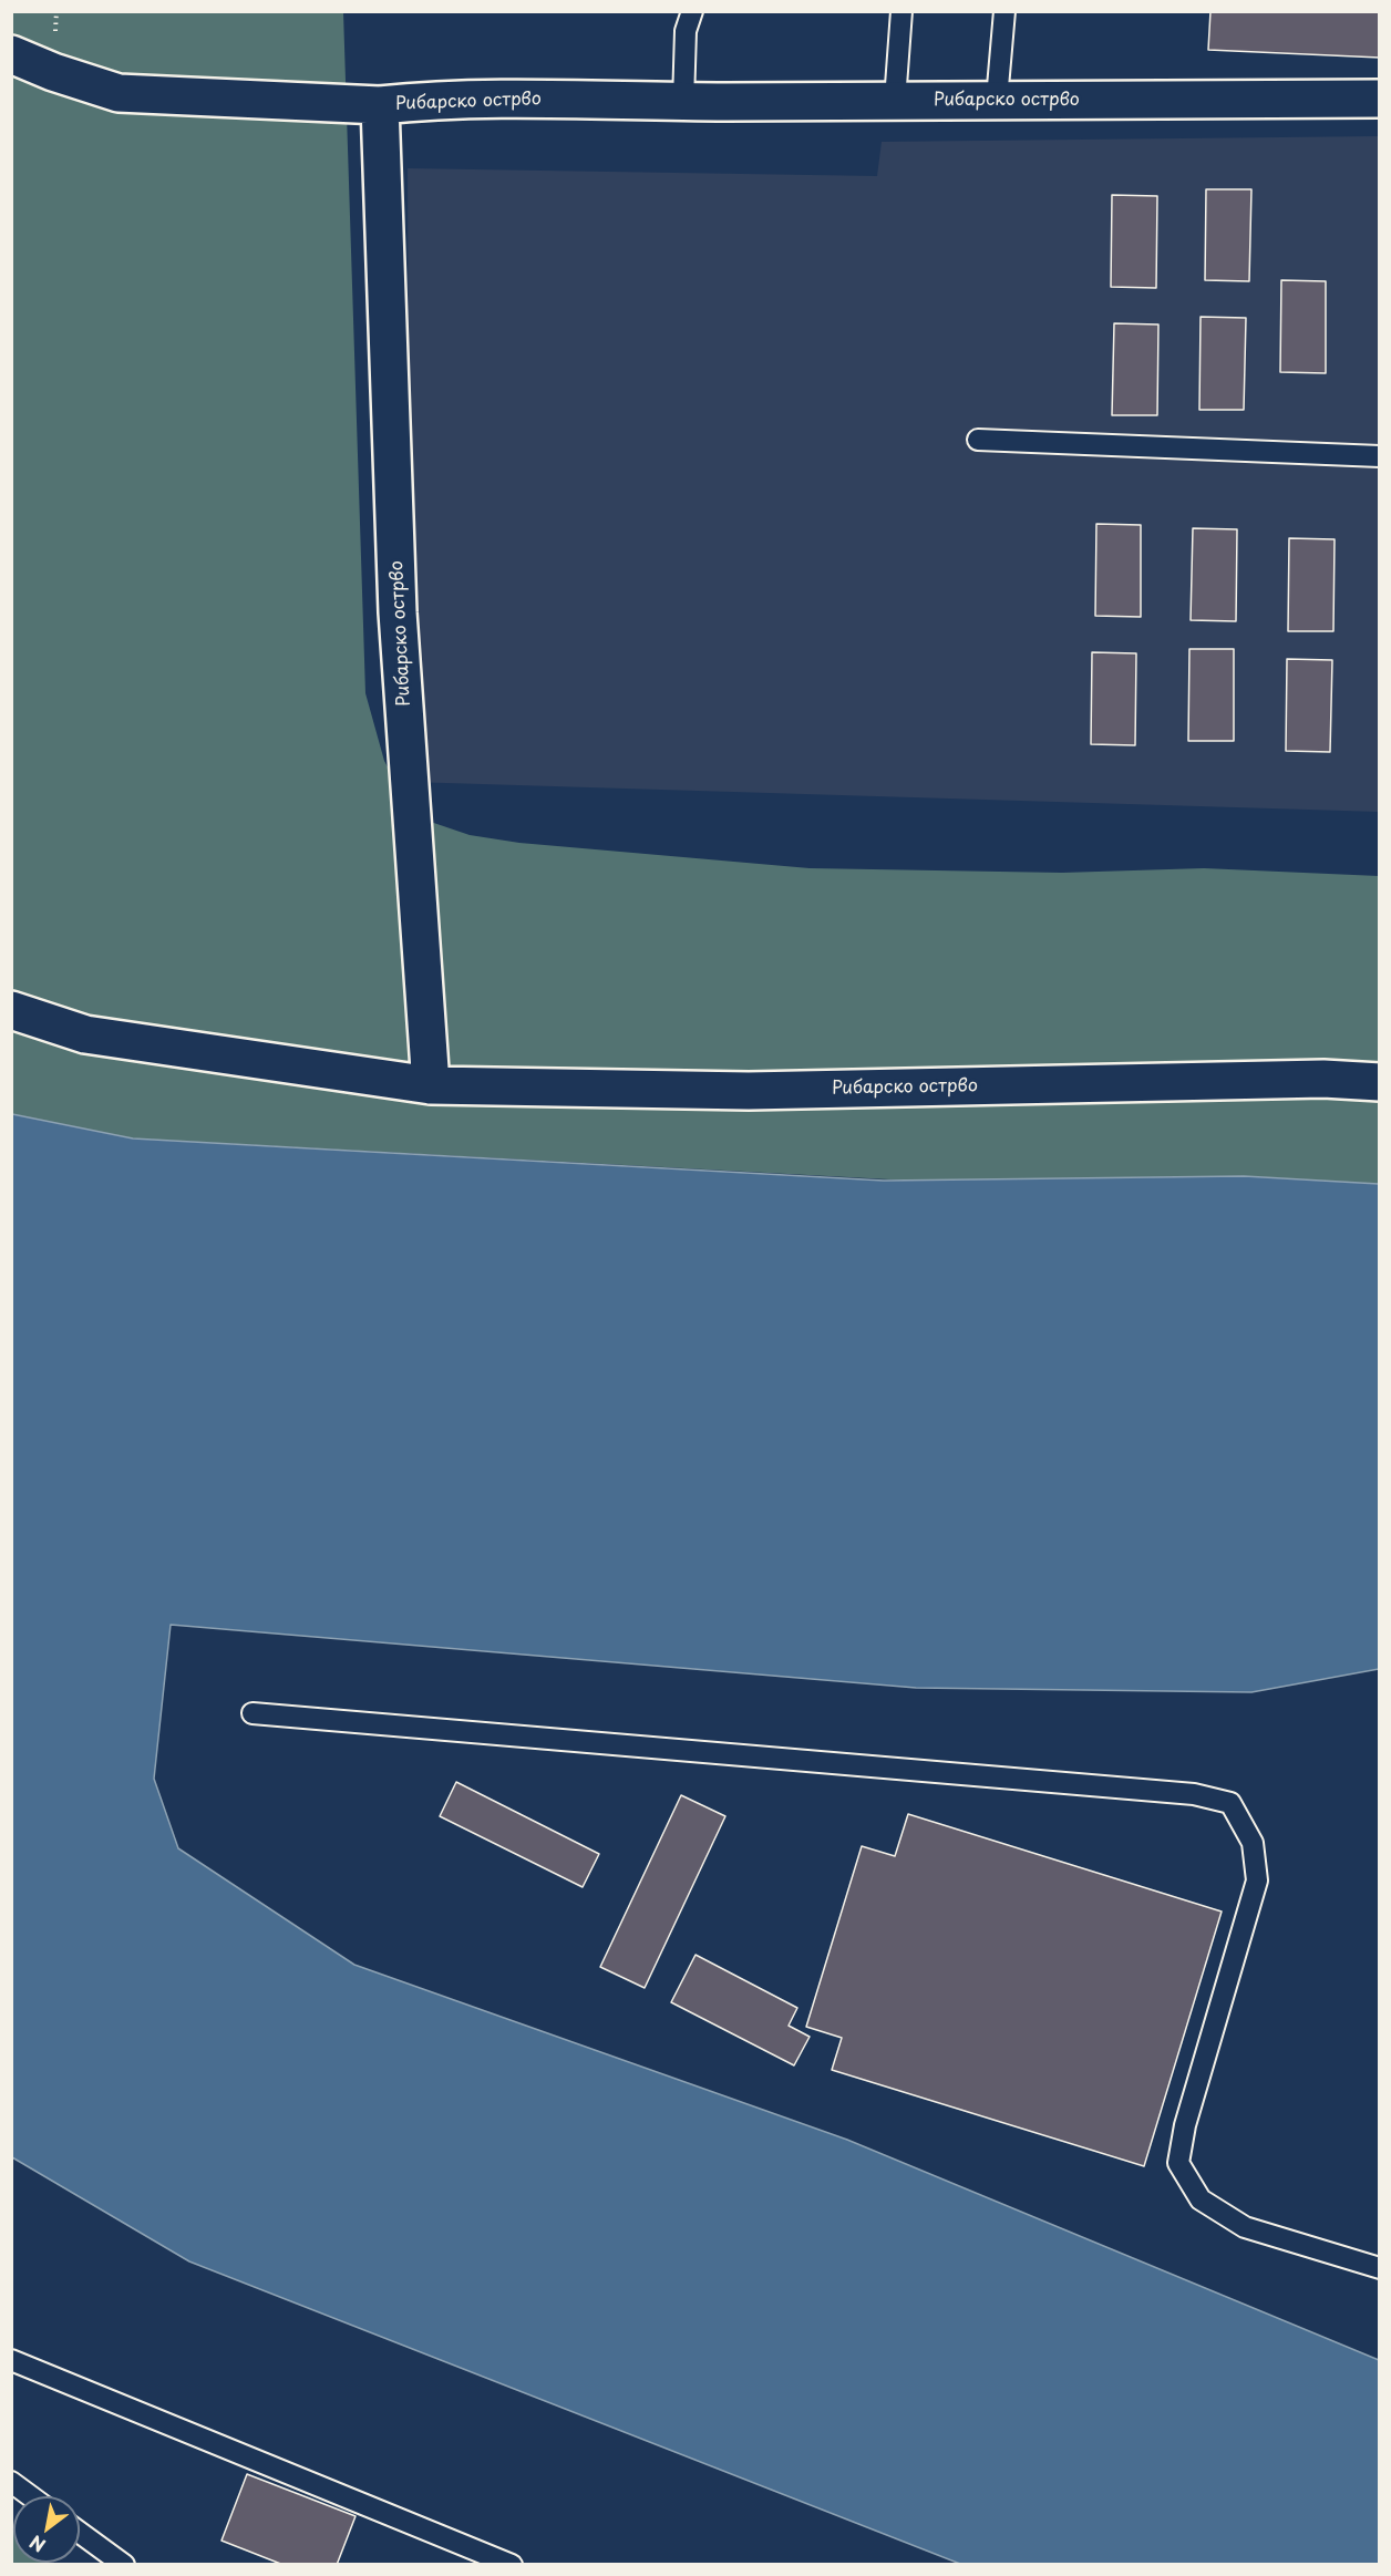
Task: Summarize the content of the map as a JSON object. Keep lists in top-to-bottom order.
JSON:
{
  "streets": {
    "street": ["Рибарско острво"]
  },
  "north": "bottom left"
}
